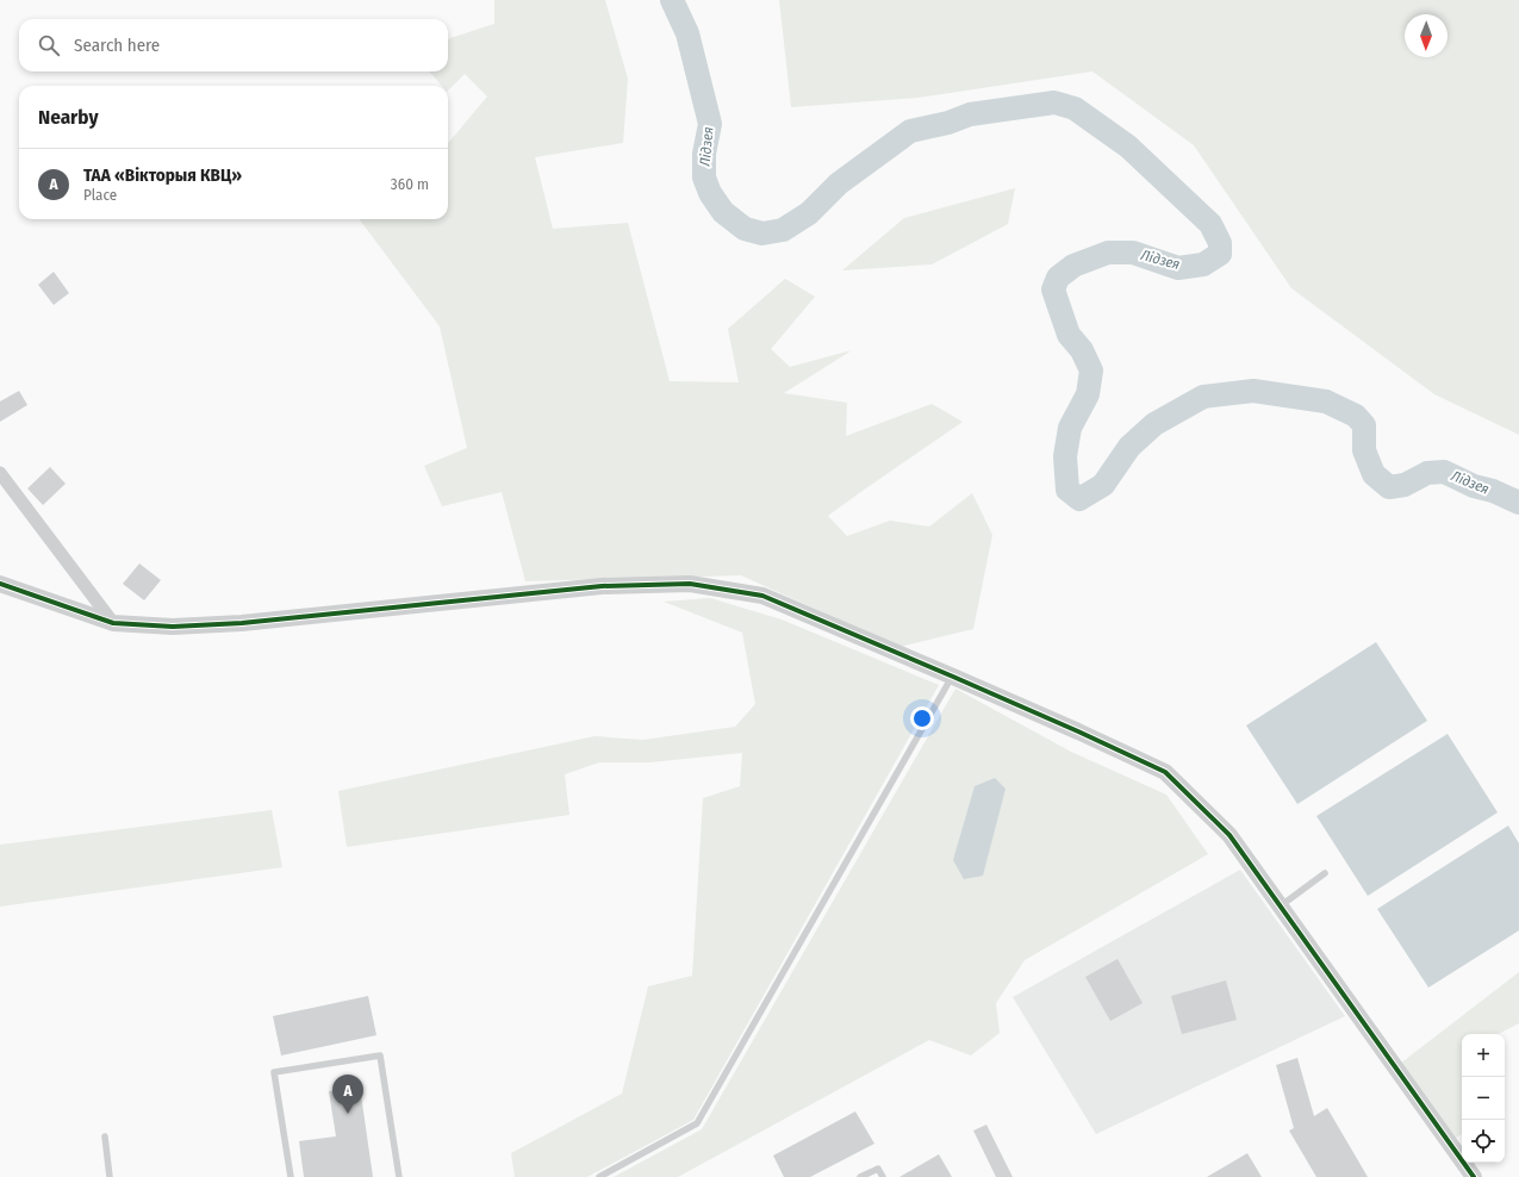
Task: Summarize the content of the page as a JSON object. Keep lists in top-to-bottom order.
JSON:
{
  "water": ["Лідзея"],
  "north": "bottom",
  "page": {
    "search": "Search here",
    "heading": "Nearby",
    "list": [
      {
        "mark": "A",
        "name": "ТАА «Вікторыя КВЦ»",
        "note": "Place",
        "value": "360 m"
      }
    ],
    "map_buttons": ["+", "−"],
    "pins": "A"
  }
}
